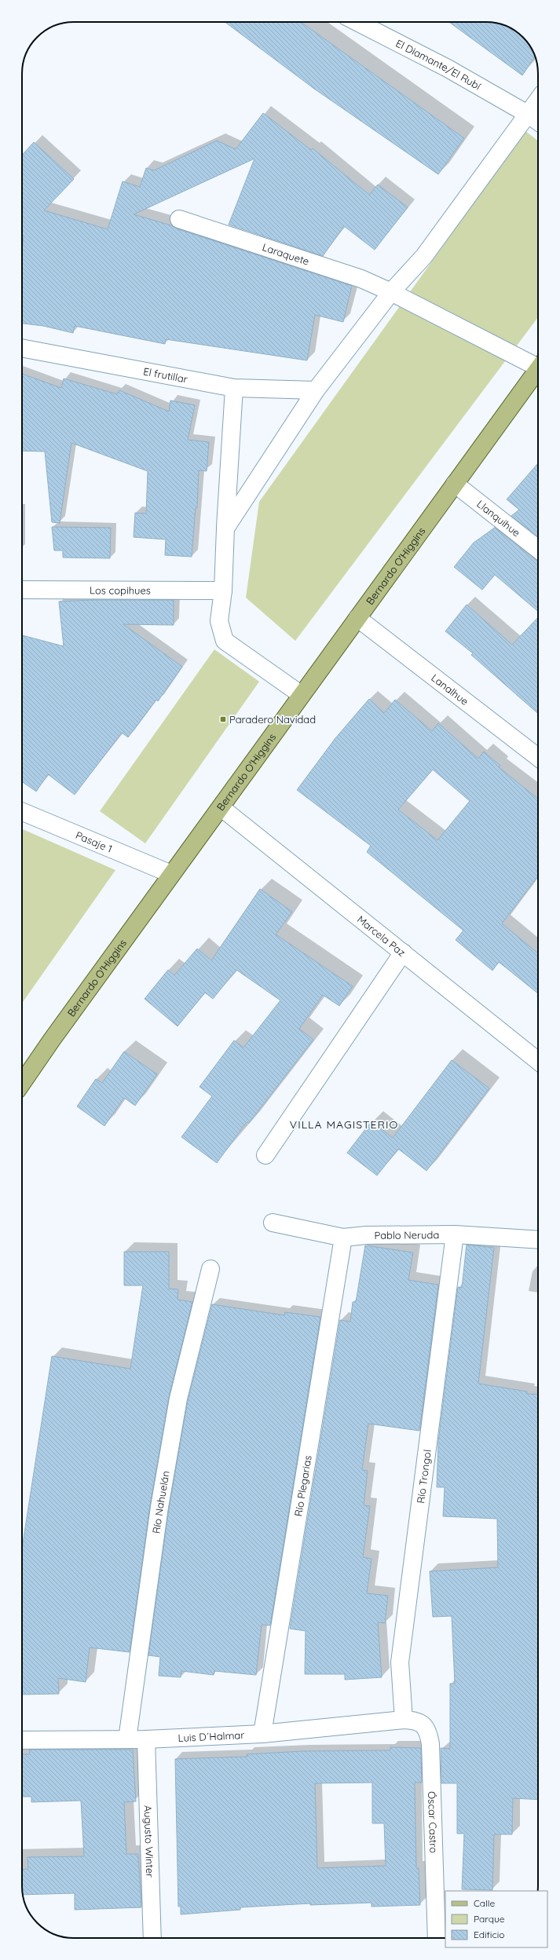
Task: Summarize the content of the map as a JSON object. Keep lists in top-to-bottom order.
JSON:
{
  "streets": {
    "main road": ["Bernardo O'Higgins"],
    "street": [
      "El Diamante/El Rubí",
      "Laraquete",
      "El frutillar",
      "Llanquihue",
      "Los copihues",
      "Lanalhue",
      "Pasaje 1",
      "Marcela Paz",
      "Pablo Neruda",
      "Río Trongol",
      "Río Plegarias",
      "Río Nahuelán",
      "Luis D´Halmar",
      "Óscar Castro",
      "Augusto Winter"
    ]
  },
  "crossings": [
    ["Llanquihue", "Bernardo O'Higgins"],
    ["Bernardo O'Higgins", "Lanalhue"],
    ["Bernardo O'Higgins", "Pasaje 1"],
    ["Bernardo O'Higgins", "Marcela Paz"],
    ["Pablo Neruda", "Río Trongol"],
    ["Pablo Neruda", "Río Plegarias"],
    ["Río Trongol", "Luis D´Halmar"],
    ["Río Trongol", "Óscar Castro"],
    ["Río Plegarias", "Luis D´Halmar"],
    ["Río Nahuelán", "Luis D´Halmar"],
    ["Luis D´Halmar", "Óscar Castro"],
    ["Luis D´Halmar", "Augusto Winter"]
  ],
  "districts": ["VILLA MAGISTERIO"],
  "places": {
    "transit": ["Paradero Navidad"]
  },
  "legend": ["Calle", "Parque", "Edificio"]
}
